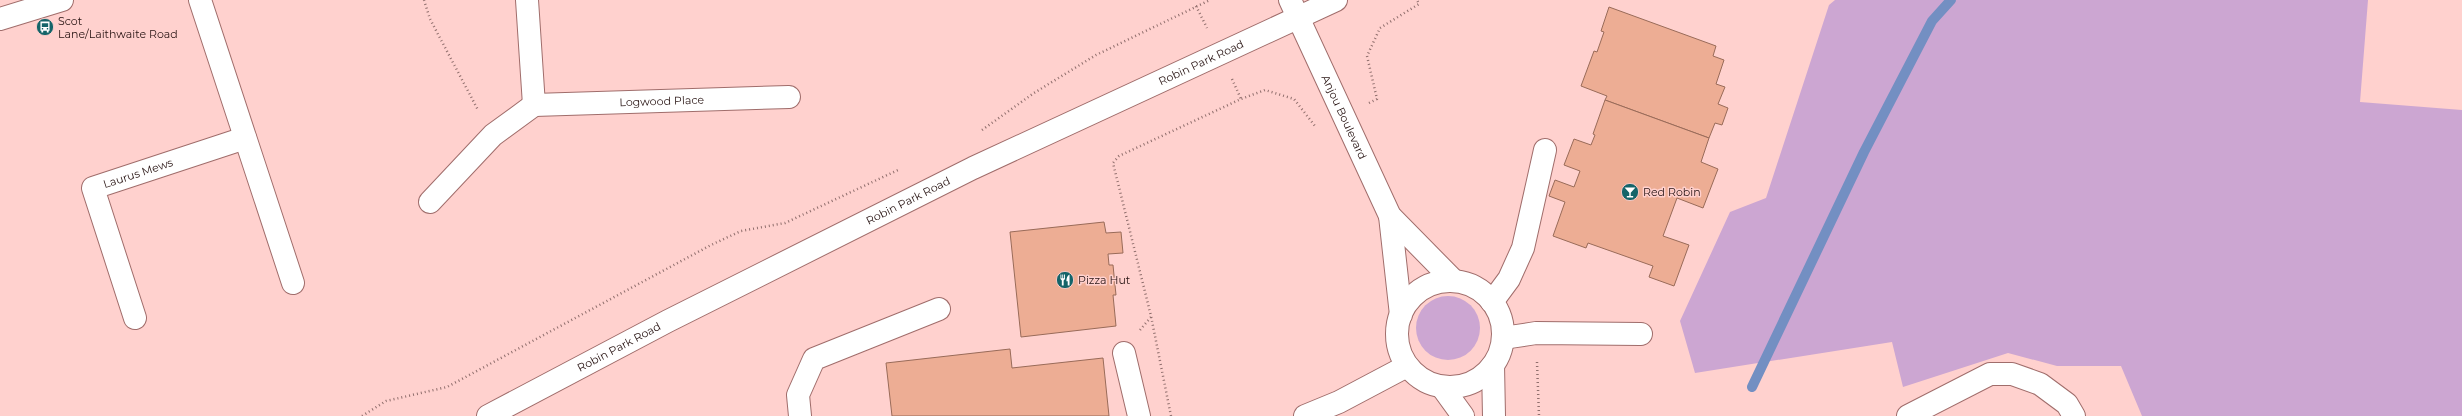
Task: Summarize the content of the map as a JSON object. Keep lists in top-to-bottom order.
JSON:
{
  "streets": {
    "street": [
      "Robin Park Road",
      "Logwood Place",
      "Anjou Boulevard",
      "Laurus Mews"
    ]
  },
  "crossings": [
    ["Robin Park Road", "Anjou Boulevard"]
  ],
  "places": {
    "bus stop": ["Scot Lane/Laithwaite Road"],
    "bar": ["Red Robin"],
    "restaurant": ["Pizza Hut"]
  }
}
